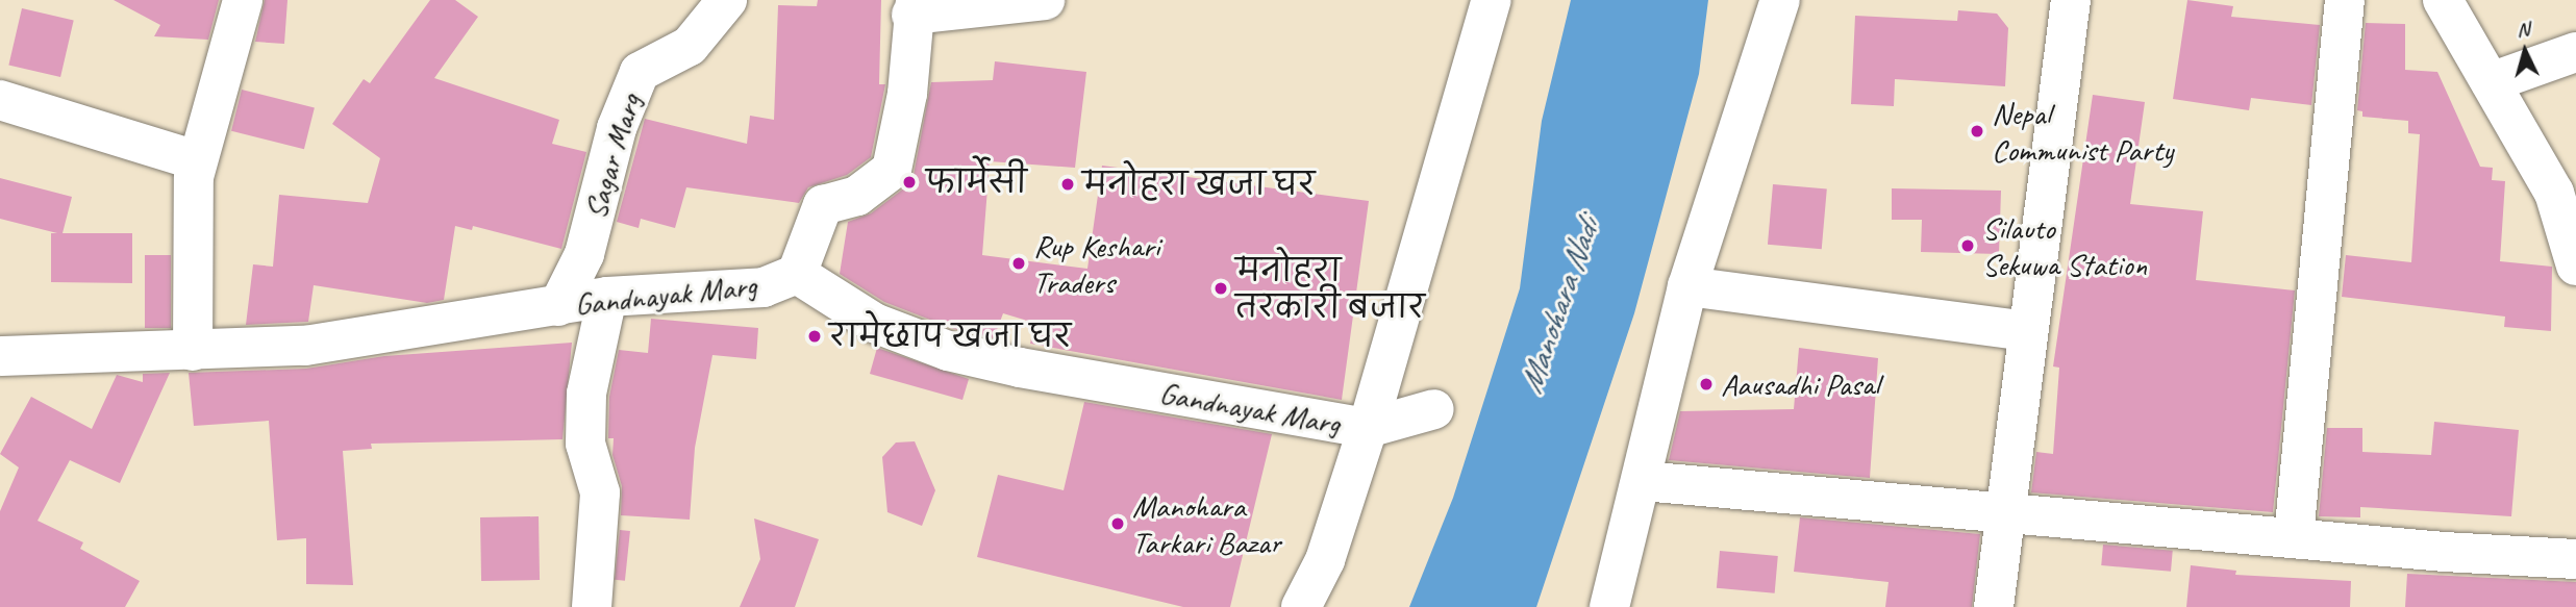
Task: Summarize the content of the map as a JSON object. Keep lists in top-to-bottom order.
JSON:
{
  "streets": {
    "street": ["Sagar Marg", "Gandnayak Marg"]
  },
  "crossings": [
    ["Sagar Marg", "Gandnayak Marg"]
  ],
  "water": ["Manohara Nadi"],
  "places": [
    "Nepal Communist Party",
    "फार्मेसी",
    "मनोहरा खजा घर",
    "Silauto Sekuwa Station",
    "Rup Keshari Traders",
    "मनोहरा तरकारी बजार",
    "रामेछाप खजा घर",
    "Aausadhi Pasal",
    "Manohara Tarkari Bazar"
  ],
  "north": "top"
}
